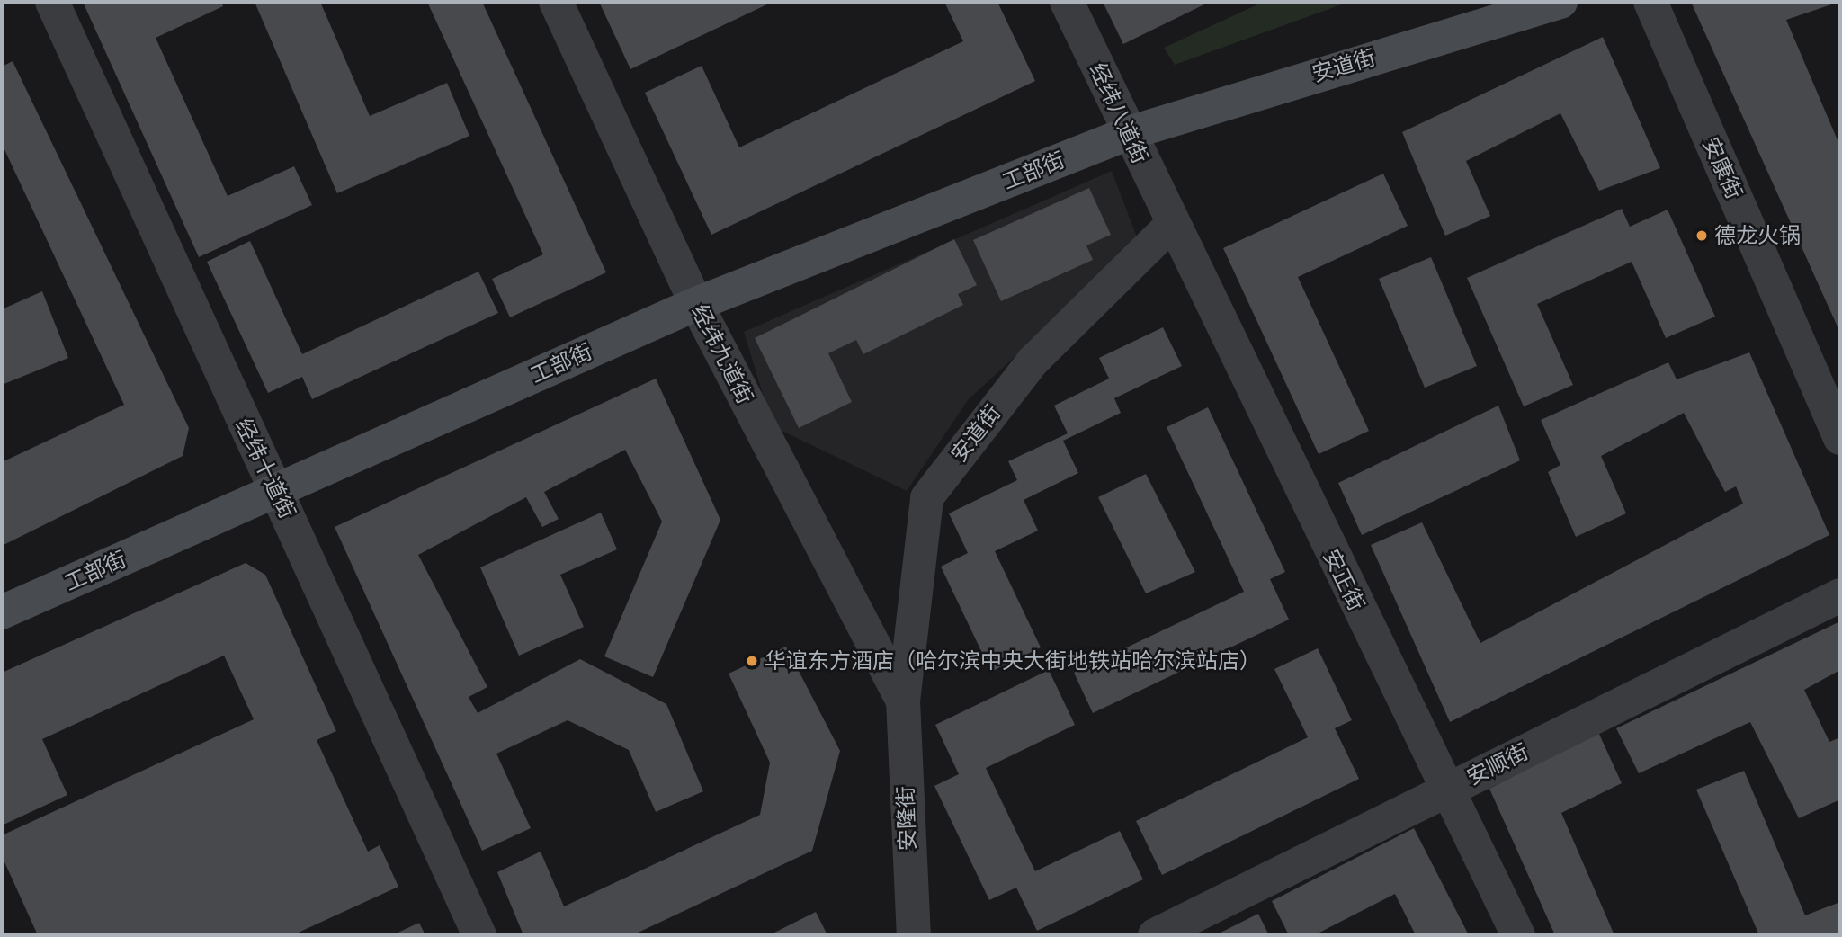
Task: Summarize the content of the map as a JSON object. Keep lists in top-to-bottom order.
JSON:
{
  "streets": {
    "main road": ["安道街", "工部街"],
    "street": [
      "经纬八道街",
      "安康街",
      "经纬九道街",
      "经纬十道街",
      "安正街",
      "安顺街",
      "安隆街"
    ]
  },
  "crossings": [
    ["安道街", "经纬八道街"],
    ["安道街", "工部街"],
    ["安道街", "经纬九道街"],
    ["安道街", "安正街"],
    ["安道街", "安隆街"],
    ["经纬八道街", "工部街"],
    ["经纬八道街", "安正街"],
    ["工部街", "经纬九道街"],
    ["工部街", "经纬十道街"],
    ["经纬九道街", "安隆街"],
    ["安正街", "安顺街"]
  ],
  "places": ["德龙火锅", "华谊东方酒店（哈尔滨中央大街地铁站哈尔滨站店）"]
}
